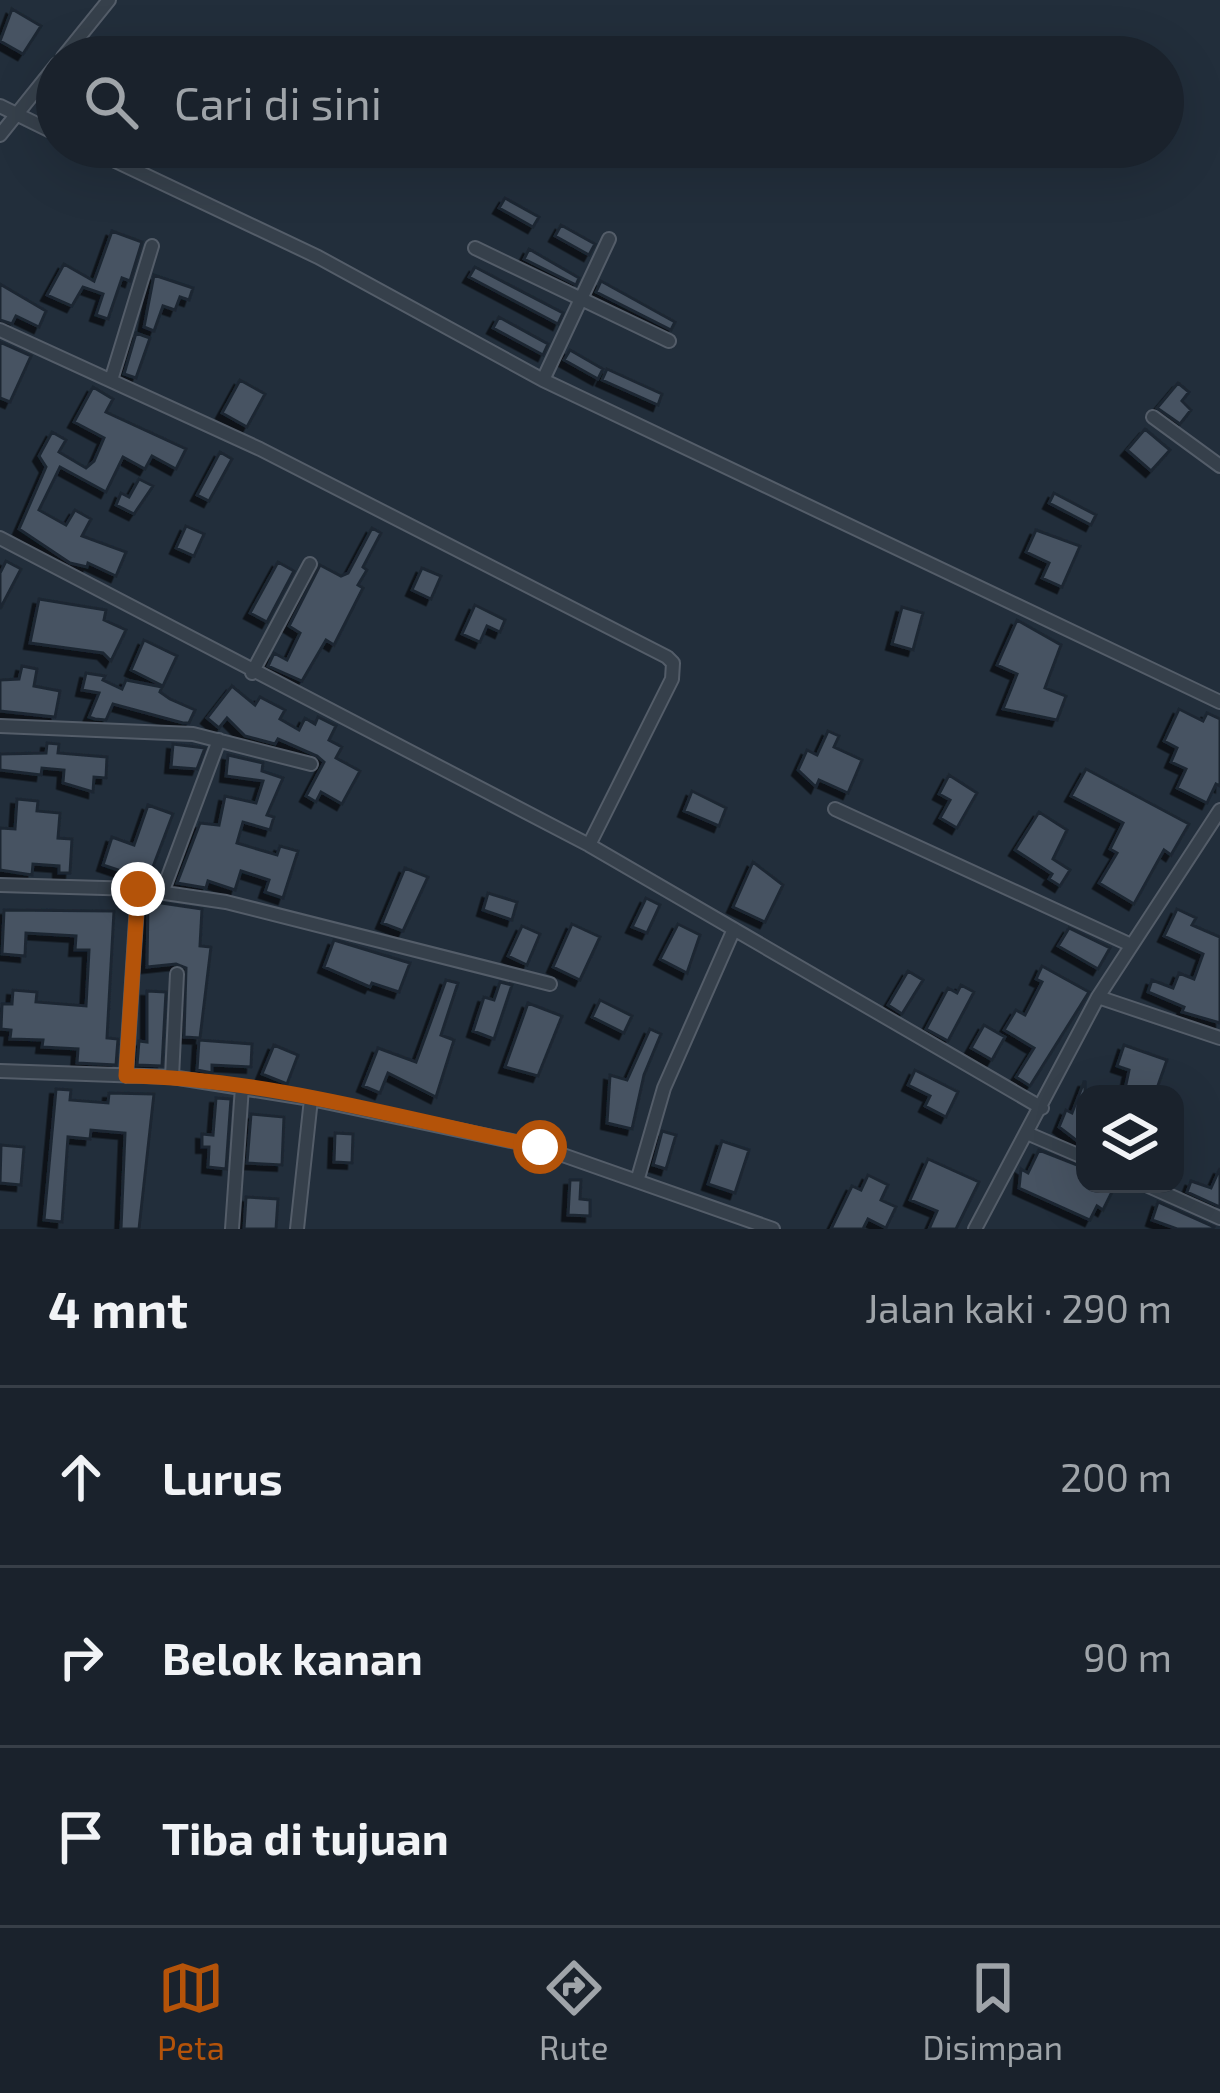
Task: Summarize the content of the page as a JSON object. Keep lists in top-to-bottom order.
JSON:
{
  "page": {
    "search": "Cari di sini",
    "heading": ["4 mnt", "Jalan kaki · 290 m"],
    "list": [
      ["Lurus", "200 m"],
      ["Belok kanan", "90 m"],
      "Tiba di tujuan"
    ],
    "nav": ["Peta", "Rute", "Disimpan"]
  }
}
